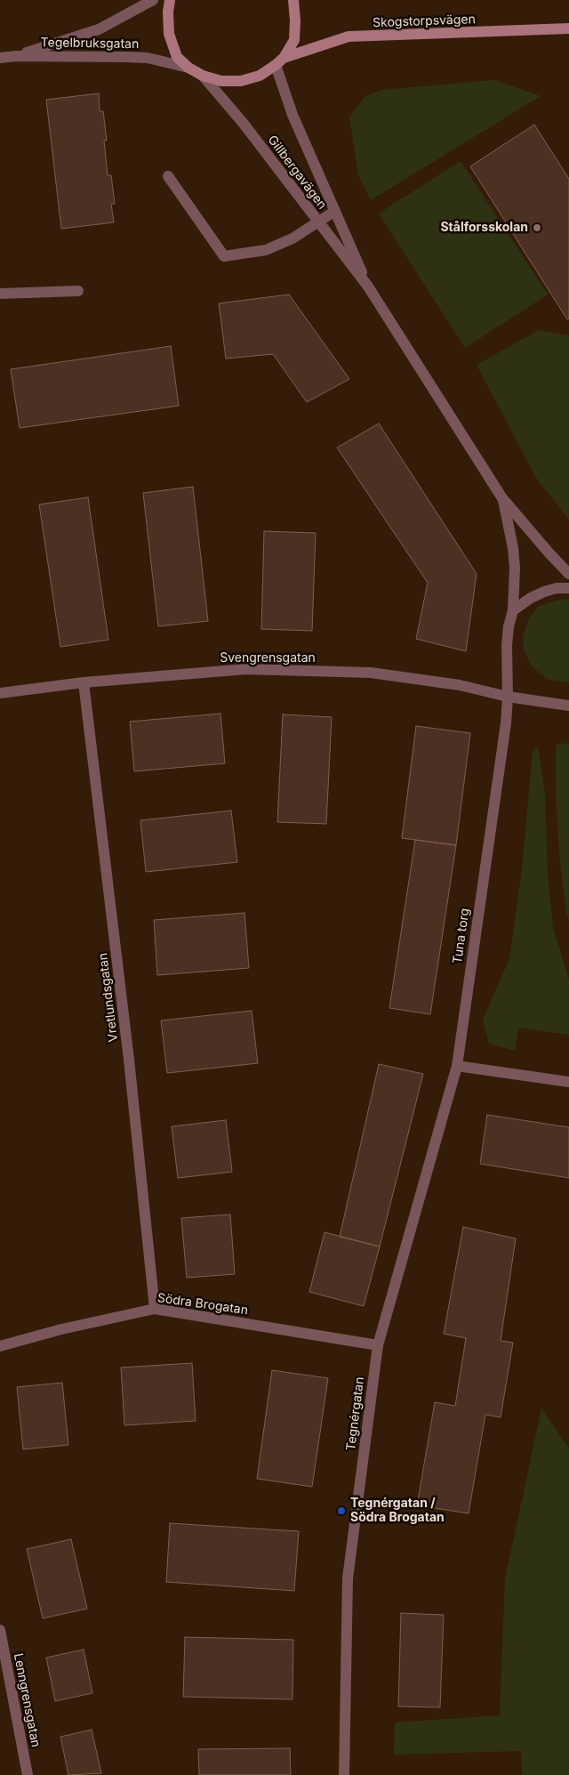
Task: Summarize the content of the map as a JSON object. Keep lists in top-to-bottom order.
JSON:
{
  "streets": {
    "main road": ["Skogstorpsvägen"],
    "street": [
      "Tegelbruksgatan",
      "Gillbergavägen",
      "Svengrensgatan",
      "Tuna torg",
      "Vretlundsgatan",
      "Södra Brogatan",
      "Tegnérgatan",
      "Lenngrensgatan"
    ]
  },
  "crossings": [
    ["Skogstorpsvägen", "Gillbergavägen"],
    ["Gillbergavägen", "Tuna torg"],
    ["Svengrensgatan", "Tuna torg"],
    ["Svengrensgatan", "Vretlundsgatan"],
    ["Tuna torg", "Tegnérgatan"],
    ["Vretlundsgatan", "Södra Brogatan"],
    ["Södra Brogatan", "Tegnérgatan"]
  ],
  "places": ["Stålforsskolan", "Tegnérgatan / Södra Brogatan"]
}
